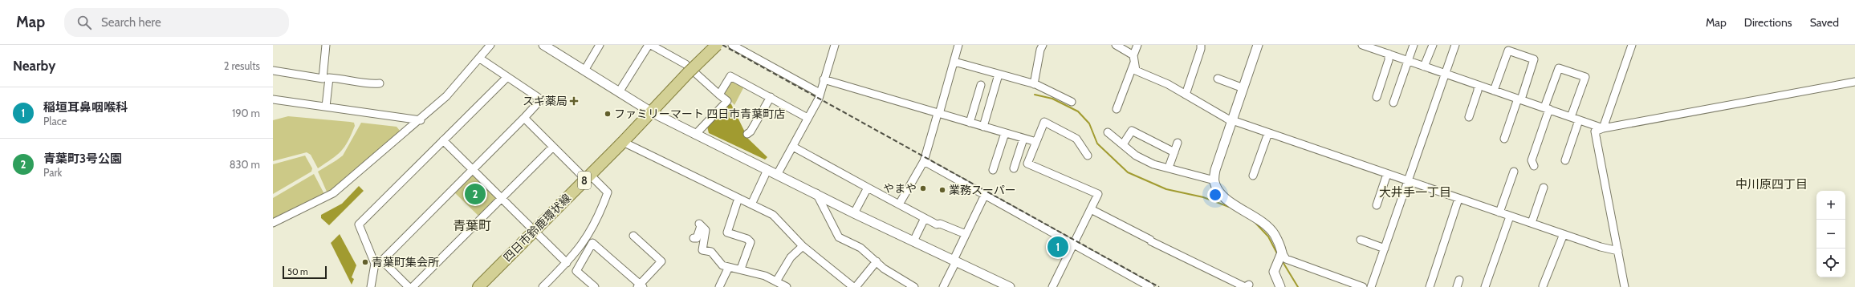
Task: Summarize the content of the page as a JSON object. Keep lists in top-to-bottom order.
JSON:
{
  "streets": {
    "main road": ["8", "四日市鈴鹿環状線"]
  },
  "districts": ["中川原四丁目", "大井手一丁目", "青葉町"],
  "places": {
    "health": ["スギ薬局"],
    "other": [
      "ファミリーマート 四日市青葉町店",
      "やまや",
      "業務スーパー",
      "青葉町集会所"
    ]
  },
  "scale_bar": "50 m",
  "page": {
    "header": "Map",
    "search": "Search here",
    "nav": ["Map", "Directions", "Saved"],
    "heading": ["Nearby", "2 results"],
    "list": [
      {
        "mark": "1",
        "name": "稲垣耳鼻咽喉科",
        "note": "Place",
        "value": "190 m"
      },
      {
        "mark": "2",
        "name": "青葉町3号公園",
        "note": "Park",
        "value": "830 m"
      }
    ],
    "pins": ["2", "1"],
    "map_buttons": ["+", "−"],
    "scale": "50 m"
  }
}
